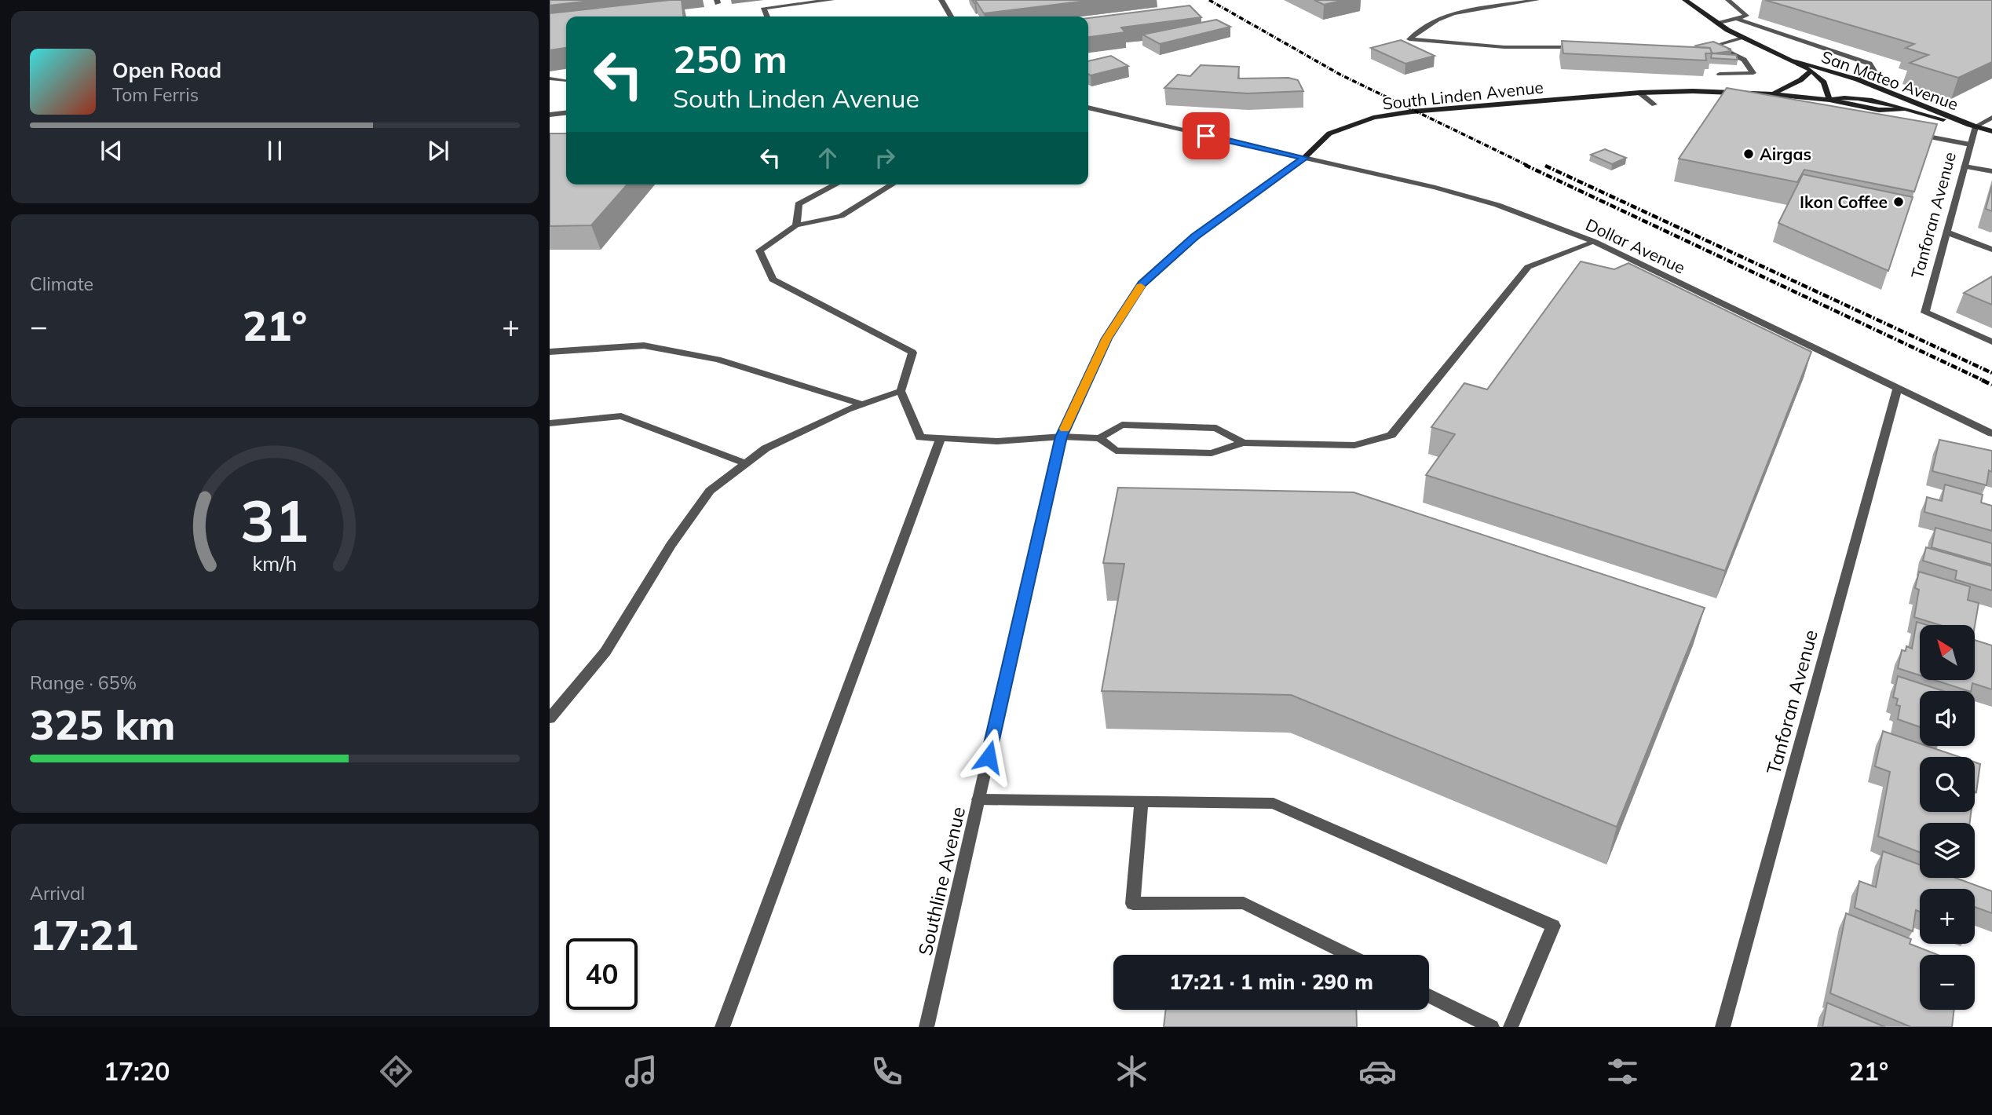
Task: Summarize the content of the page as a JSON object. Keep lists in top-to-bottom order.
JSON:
{
  "streets": {
    "main road": ["San Mateo Avenue", "South Linden Avenue"],
    "street": ["Tanforan Avenue", "Dollar Avenue", "Southline Avenue"]
  },
  "crossings": [
    ["San Mateo Avenue", "South Linden Avenue"],
    ["San Mateo Avenue", "Tanforan Avenue"],
    ["South Linden Avenue", "Dollar Avenue"],
    ["South Linden Avenue", "Southline Avenue"],
    ["Tanforan Avenue", "Dollar Avenue"],
    ["Dollar Avenue", "Southline Avenue"]
  ],
  "places": ["Airgas", "Ikon Coffee"],
  "north": "top left",
  "page": {
    "turn": ["250 m", "South Linden Avenue"],
    "song": ["Open Road", "Tom Ferris"],
    "tile": [
      "Climate",
      ["Range · 65%", "325 km"],
      ["Arrival", "17:21"]
    ],
    "heat": ["−", "21°", "+"],
    "map_buttons": ["+", "−"],
    "limit": "40",
    "trip": "17:21 · 1 min · 290 m",
    "tabs": ["17:20", "21°"],
    "gauge": ["31", "km/h"]
  }
}
